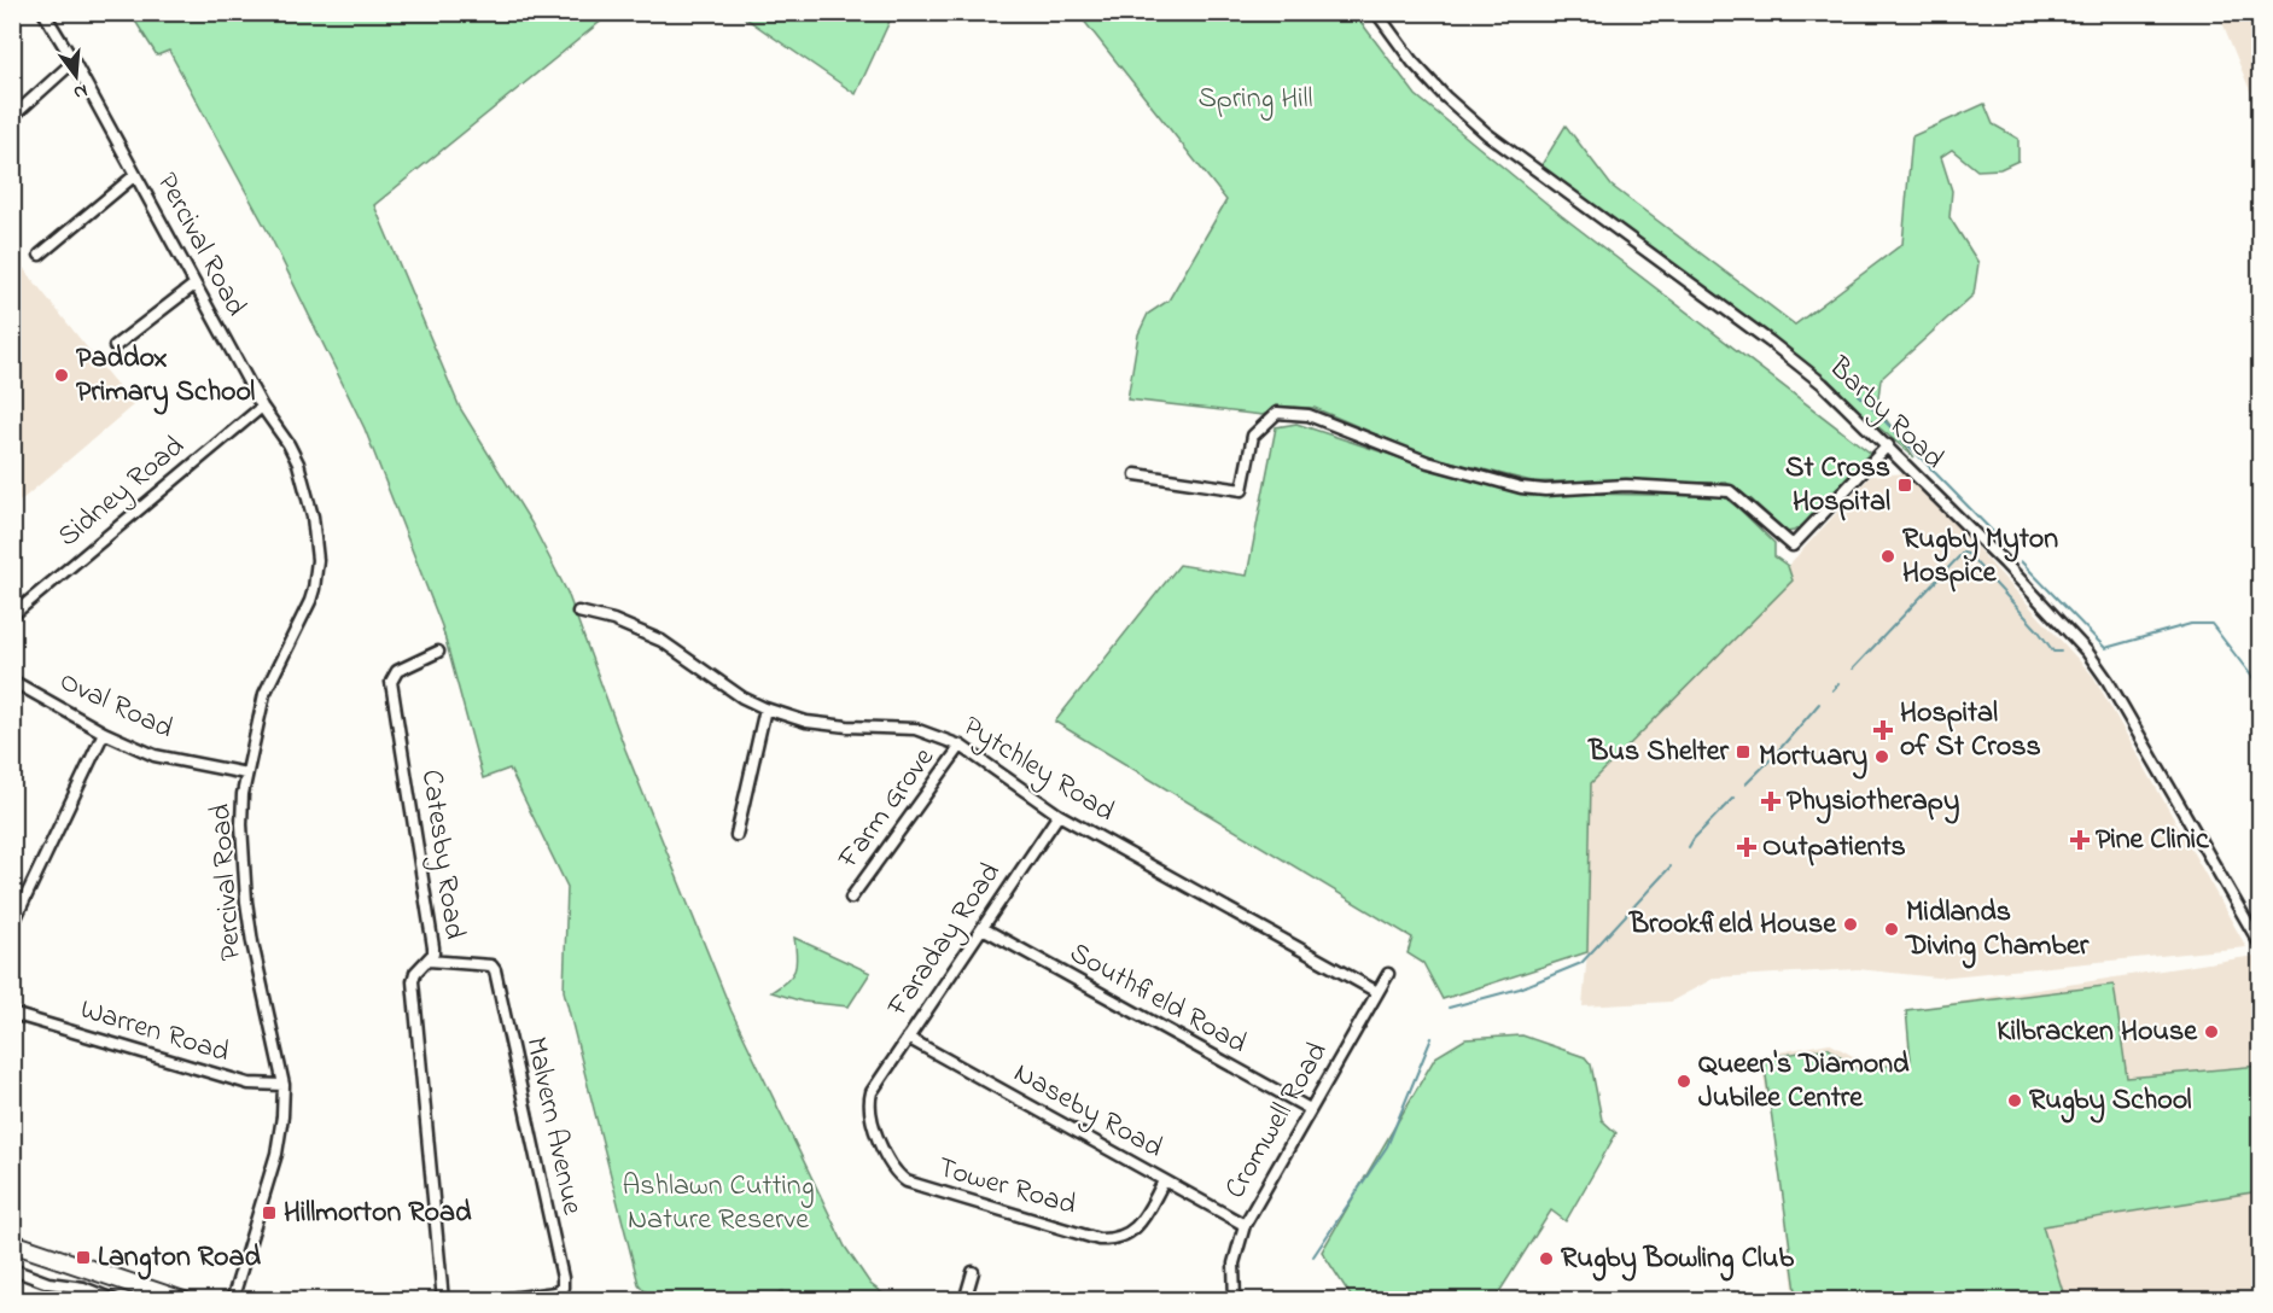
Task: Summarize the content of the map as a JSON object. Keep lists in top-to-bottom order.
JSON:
{
  "streets": {
    "street": [
      "Percival Road",
      "Barby Road",
      "Sidney Road",
      "Oval Road",
      "Pytchley Road",
      "Farm Grove",
      "Catesby Road",
      "Faraday Road",
      "Southfield Road",
      "Warren Road",
      "Naseby Road",
      "Cromwell Road",
      "Malvern Avenue",
      "Tower Road"
    ]
  },
  "crossings": [
    ["Percival Road", "Sidney Road"],
    ["Percival Road", "Oval Road"],
    ["Percival Road", "Warren Road"],
    ["Pytchley Road", "Farm Grove"],
    ["Pytchley Road", "Faraday Road"],
    ["Pytchley Road", "Cromwell Road"],
    ["Catesby Road", "Malvern Avenue"],
    ["Faraday Road", "Southfield Road"],
    ["Faraday Road", "Naseby Road"],
    ["Faraday Road", "Tower Road"],
    ["Southfield Road", "Cromwell Road"],
    ["Naseby Road", "Cromwell Road"],
    ["Naseby Road", "Tower Road"]
  ],
  "parks": ["Spring Hill", "Ashlawn Cutting Nature Reserve"],
  "places": {
    "other": [
      "Paddox Primary School",
      "Rugby Myton Hospice",
      "Mortuary",
      "Brookfield House",
      "Midlands Diving Chamber",
      "Kilbracken House",
      "Queen's Diamond Jubilee Centre",
      "Rugby School",
      "Rugby Bowling Club"
    ],
    "transit": [
      "St Cross Hospital",
      "Bus Shelter",
      "Hillmorton Road",
      "Langton Road"
    ],
    "health": [
      "Hospital of St Cross",
      "Physiotherapy",
      "Pine Clinic",
      "Outpatients"
    ]
  },
  "north": "bottom"
}
